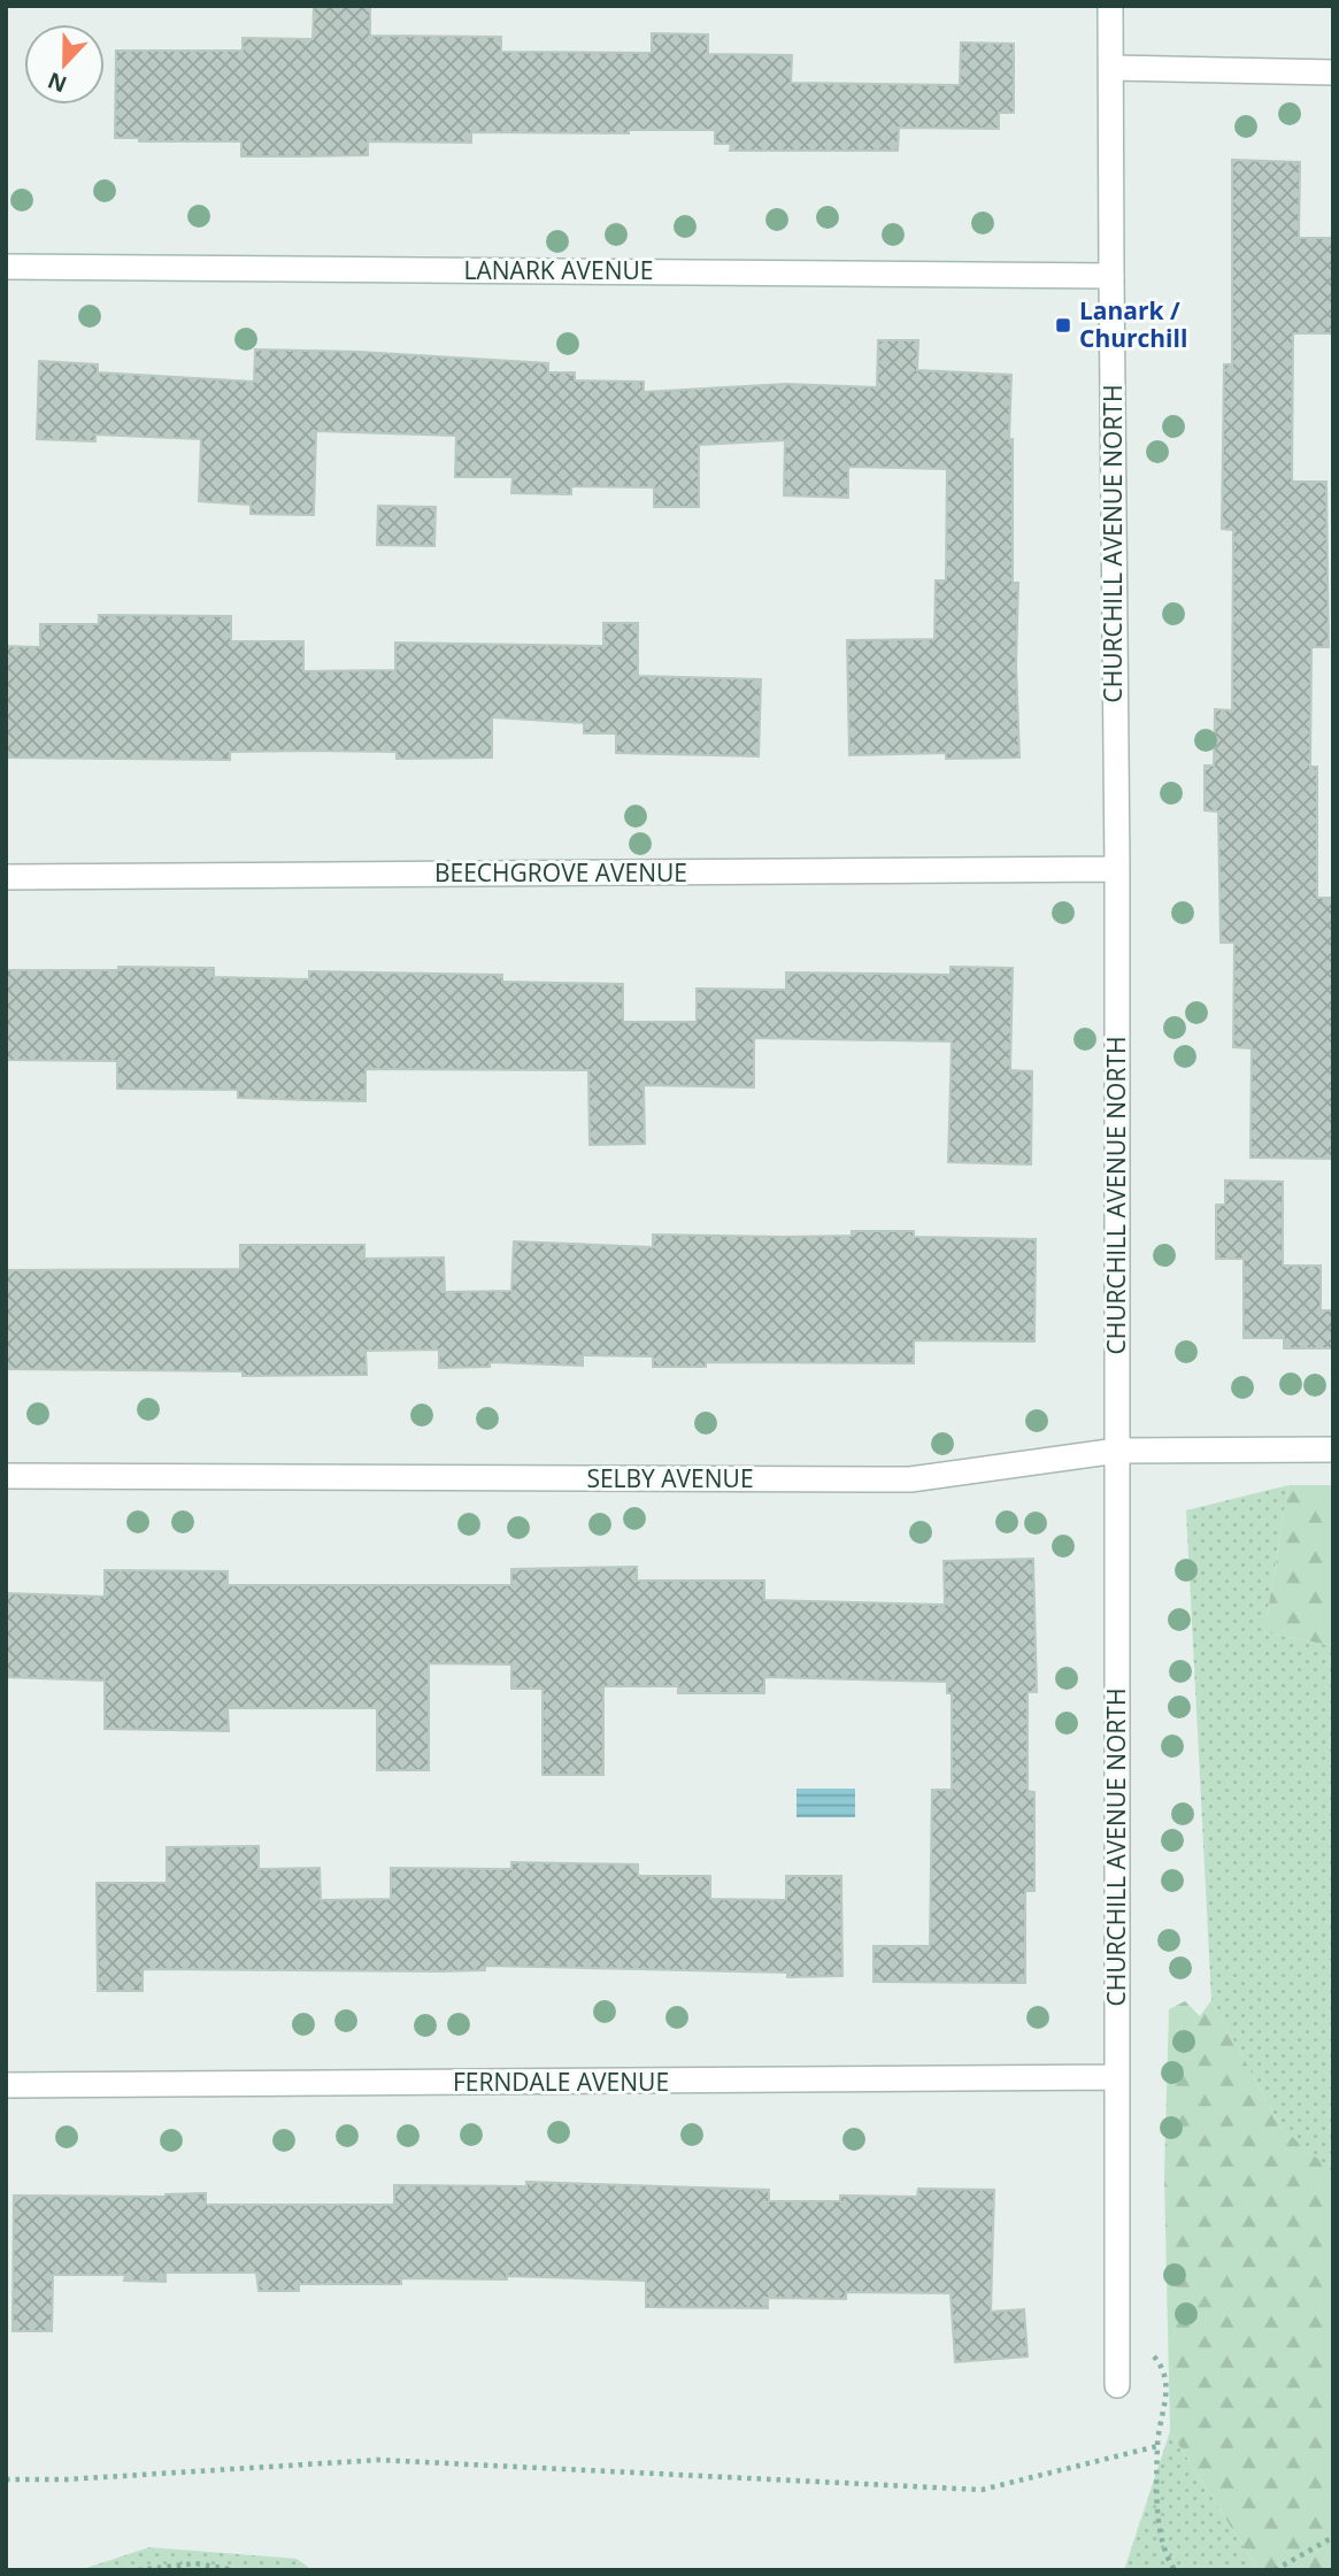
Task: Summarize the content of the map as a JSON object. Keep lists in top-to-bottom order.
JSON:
{
  "streets": {
    "street": [
      "LANARK AVENUE",
      "CHURCHILL AVENUE NORTH",
      "BEECHGROVE AVENUE",
      "SELBY AVENUE",
      "FERNDALE AVENUE"
    ]
  },
  "crossings": [
    ["LANARK AVENUE", "CHURCHILL AVENUE NORTH"],
    ["CHURCHILL AVENUE NORTH", "BEECHGROVE AVENUE"],
    ["CHURCHILL AVENUE NORTH", "SELBY AVENUE"],
    ["CHURCHILL AVENUE NORTH", "FERNDALE AVENUE"]
  ],
  "places": {
    "transit": ["Lanark / Churchill"]
  },
  "north": "bottom"
}
